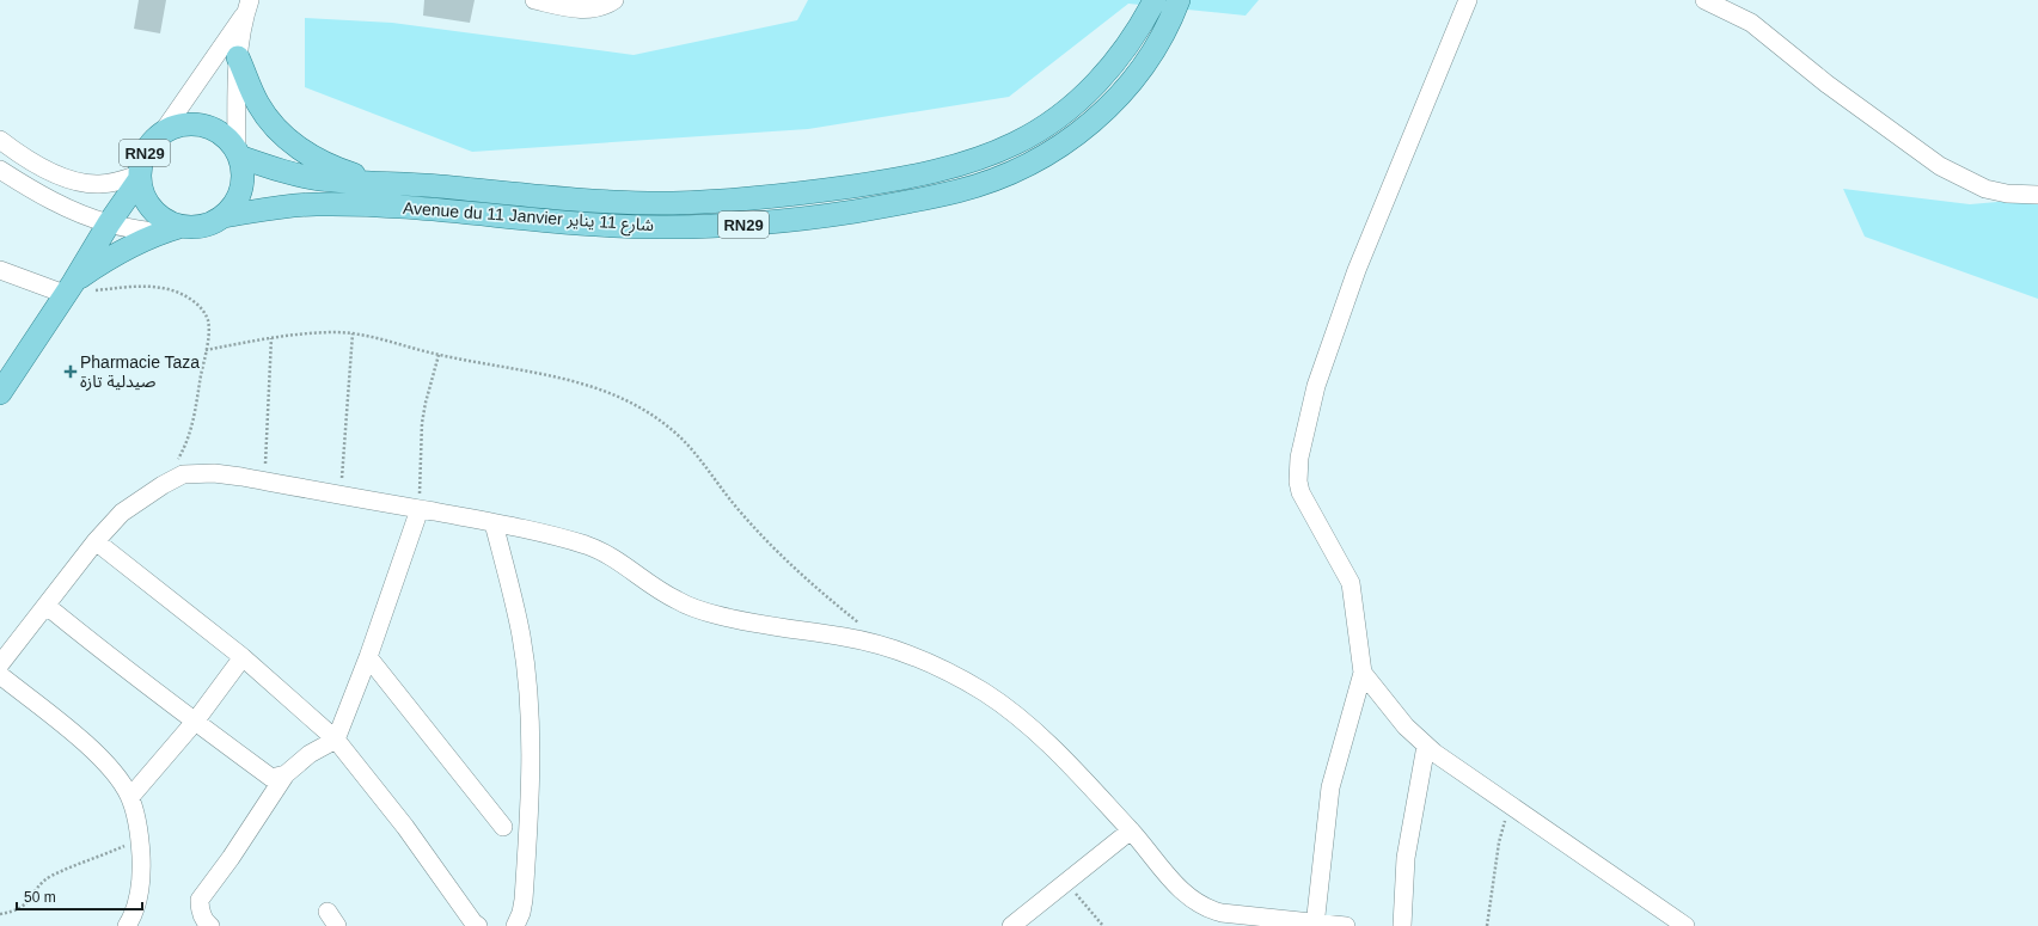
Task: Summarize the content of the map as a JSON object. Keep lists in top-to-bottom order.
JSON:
{
  "streets": {
    "main road": ["RN29", "Avenue du 11 Janvier شارع 11 يناير"]
  },
  "crossings": [
    ["RN29", "Avenue du 11 Janvier شارع 11 يناير"]
  ],
  "places": {
    "health": ["Pharmacie Taza صيدلية تازة"]
  },
  "scale_bar": "50 m"
}
